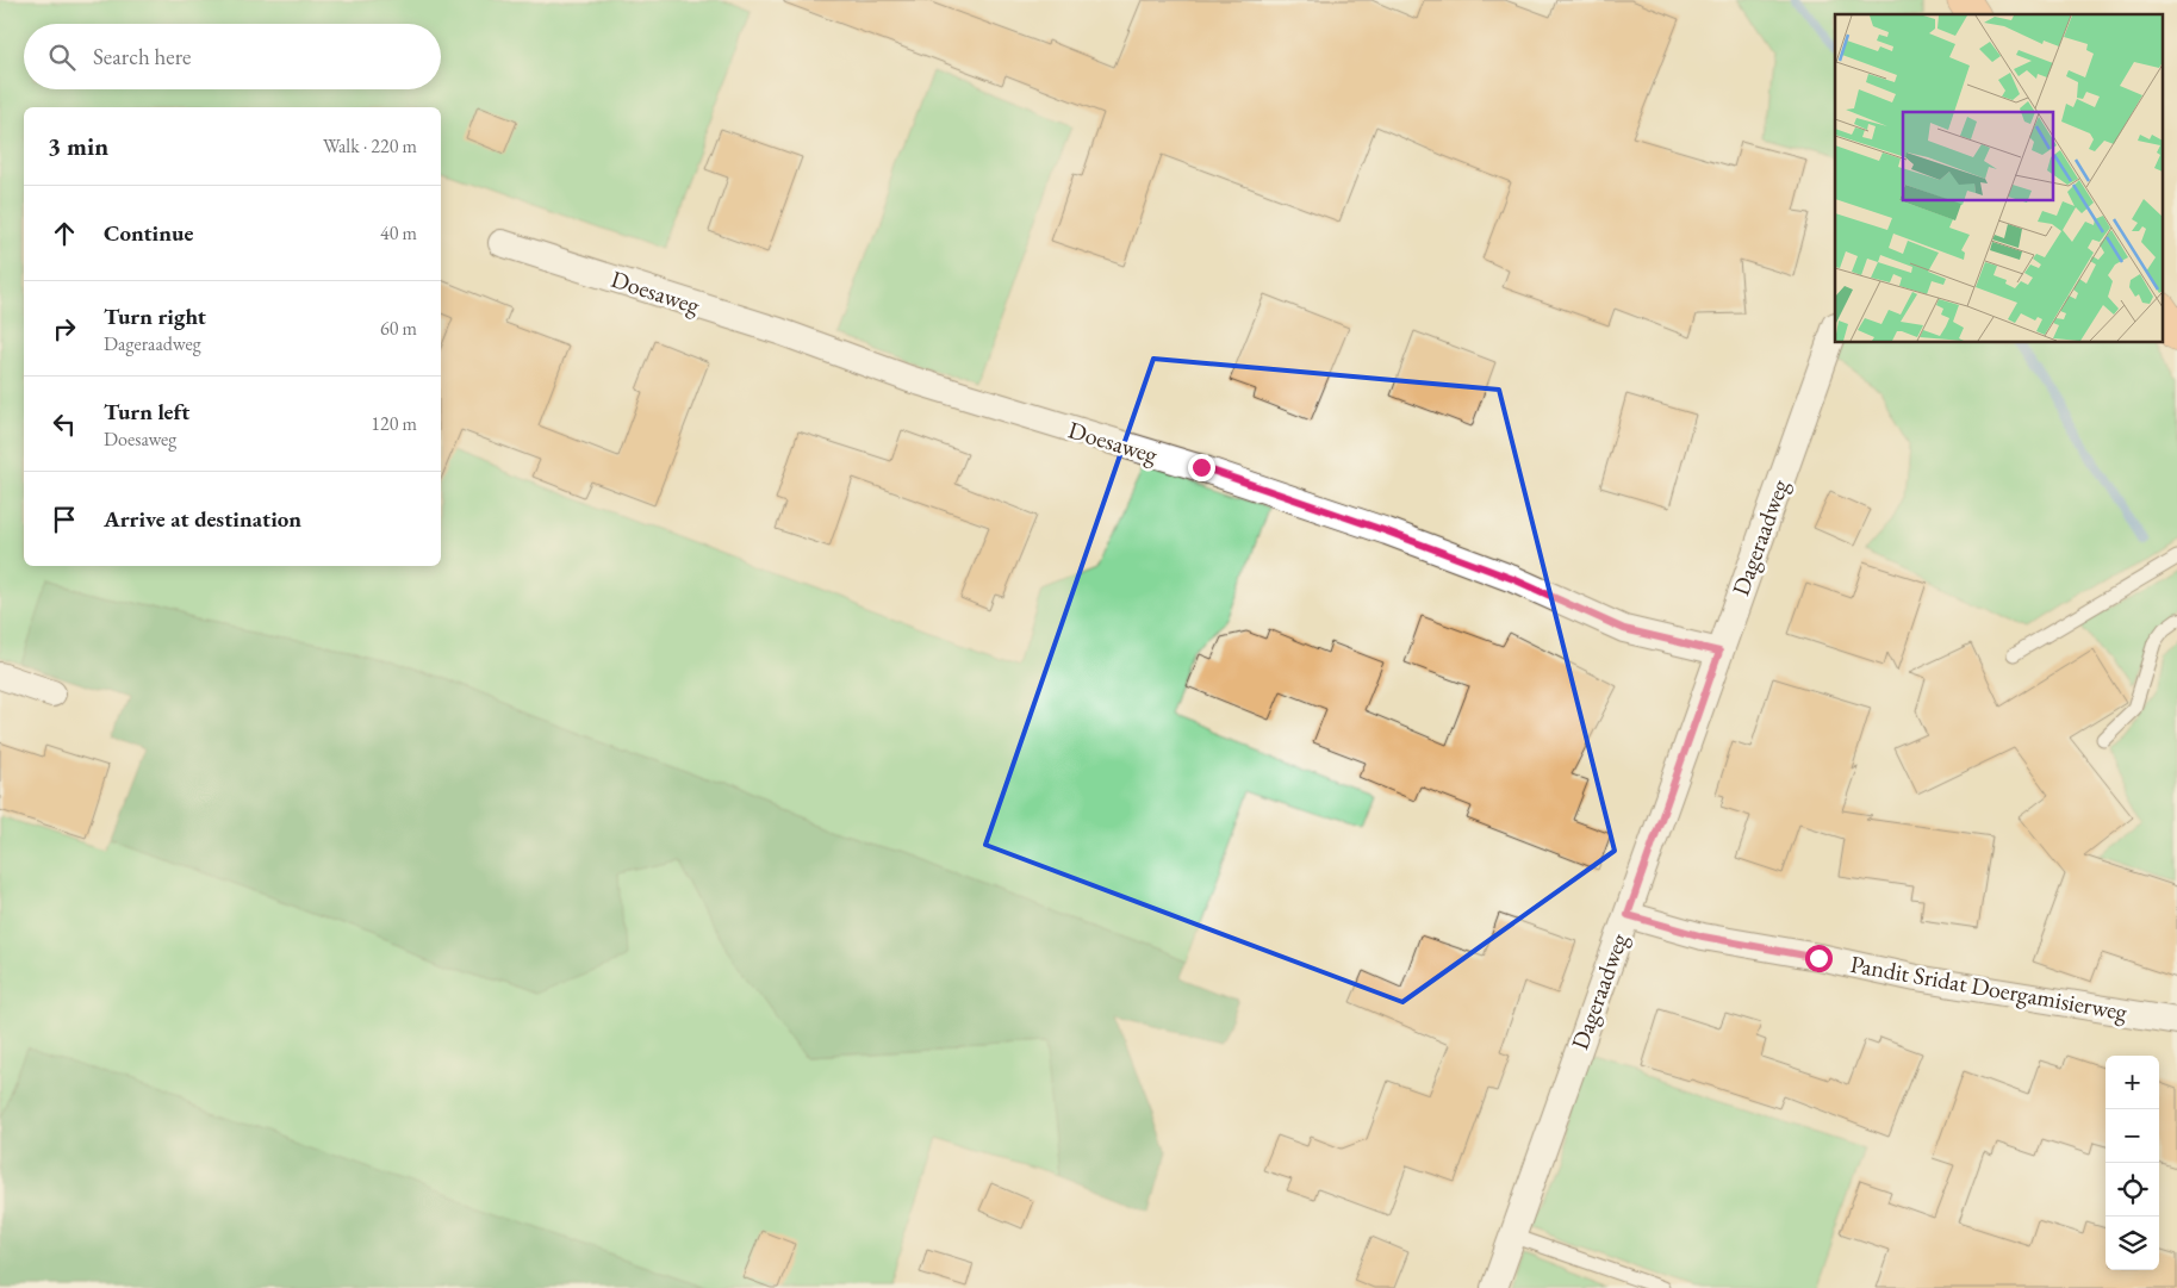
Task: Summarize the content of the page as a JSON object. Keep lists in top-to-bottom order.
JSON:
{
  "streets": {
    "street": ["Doesaweg", "Dageraadweg", "Pandit Sridat Doergamisierweg"]
  },
  "crossings": [
    ["Doesaweg", "Dageraadweg"],
    ["Dageraadweg", "Pandit Sridat Doergamisierweg"]
  ],
  "page": {
    "search": "Search here",
    "heading": ["3 min", "Walk · 220 m"],
    "list": [
      ["Continue", "40 m"],
      ["Turn right", "Dageraadweg", "60 m"],
      ["Turn left", "Doesaweg", "120 m"],
      "Arrive at destination"
    ],
    "map_buttons": ["+", "−"]
  }
}
